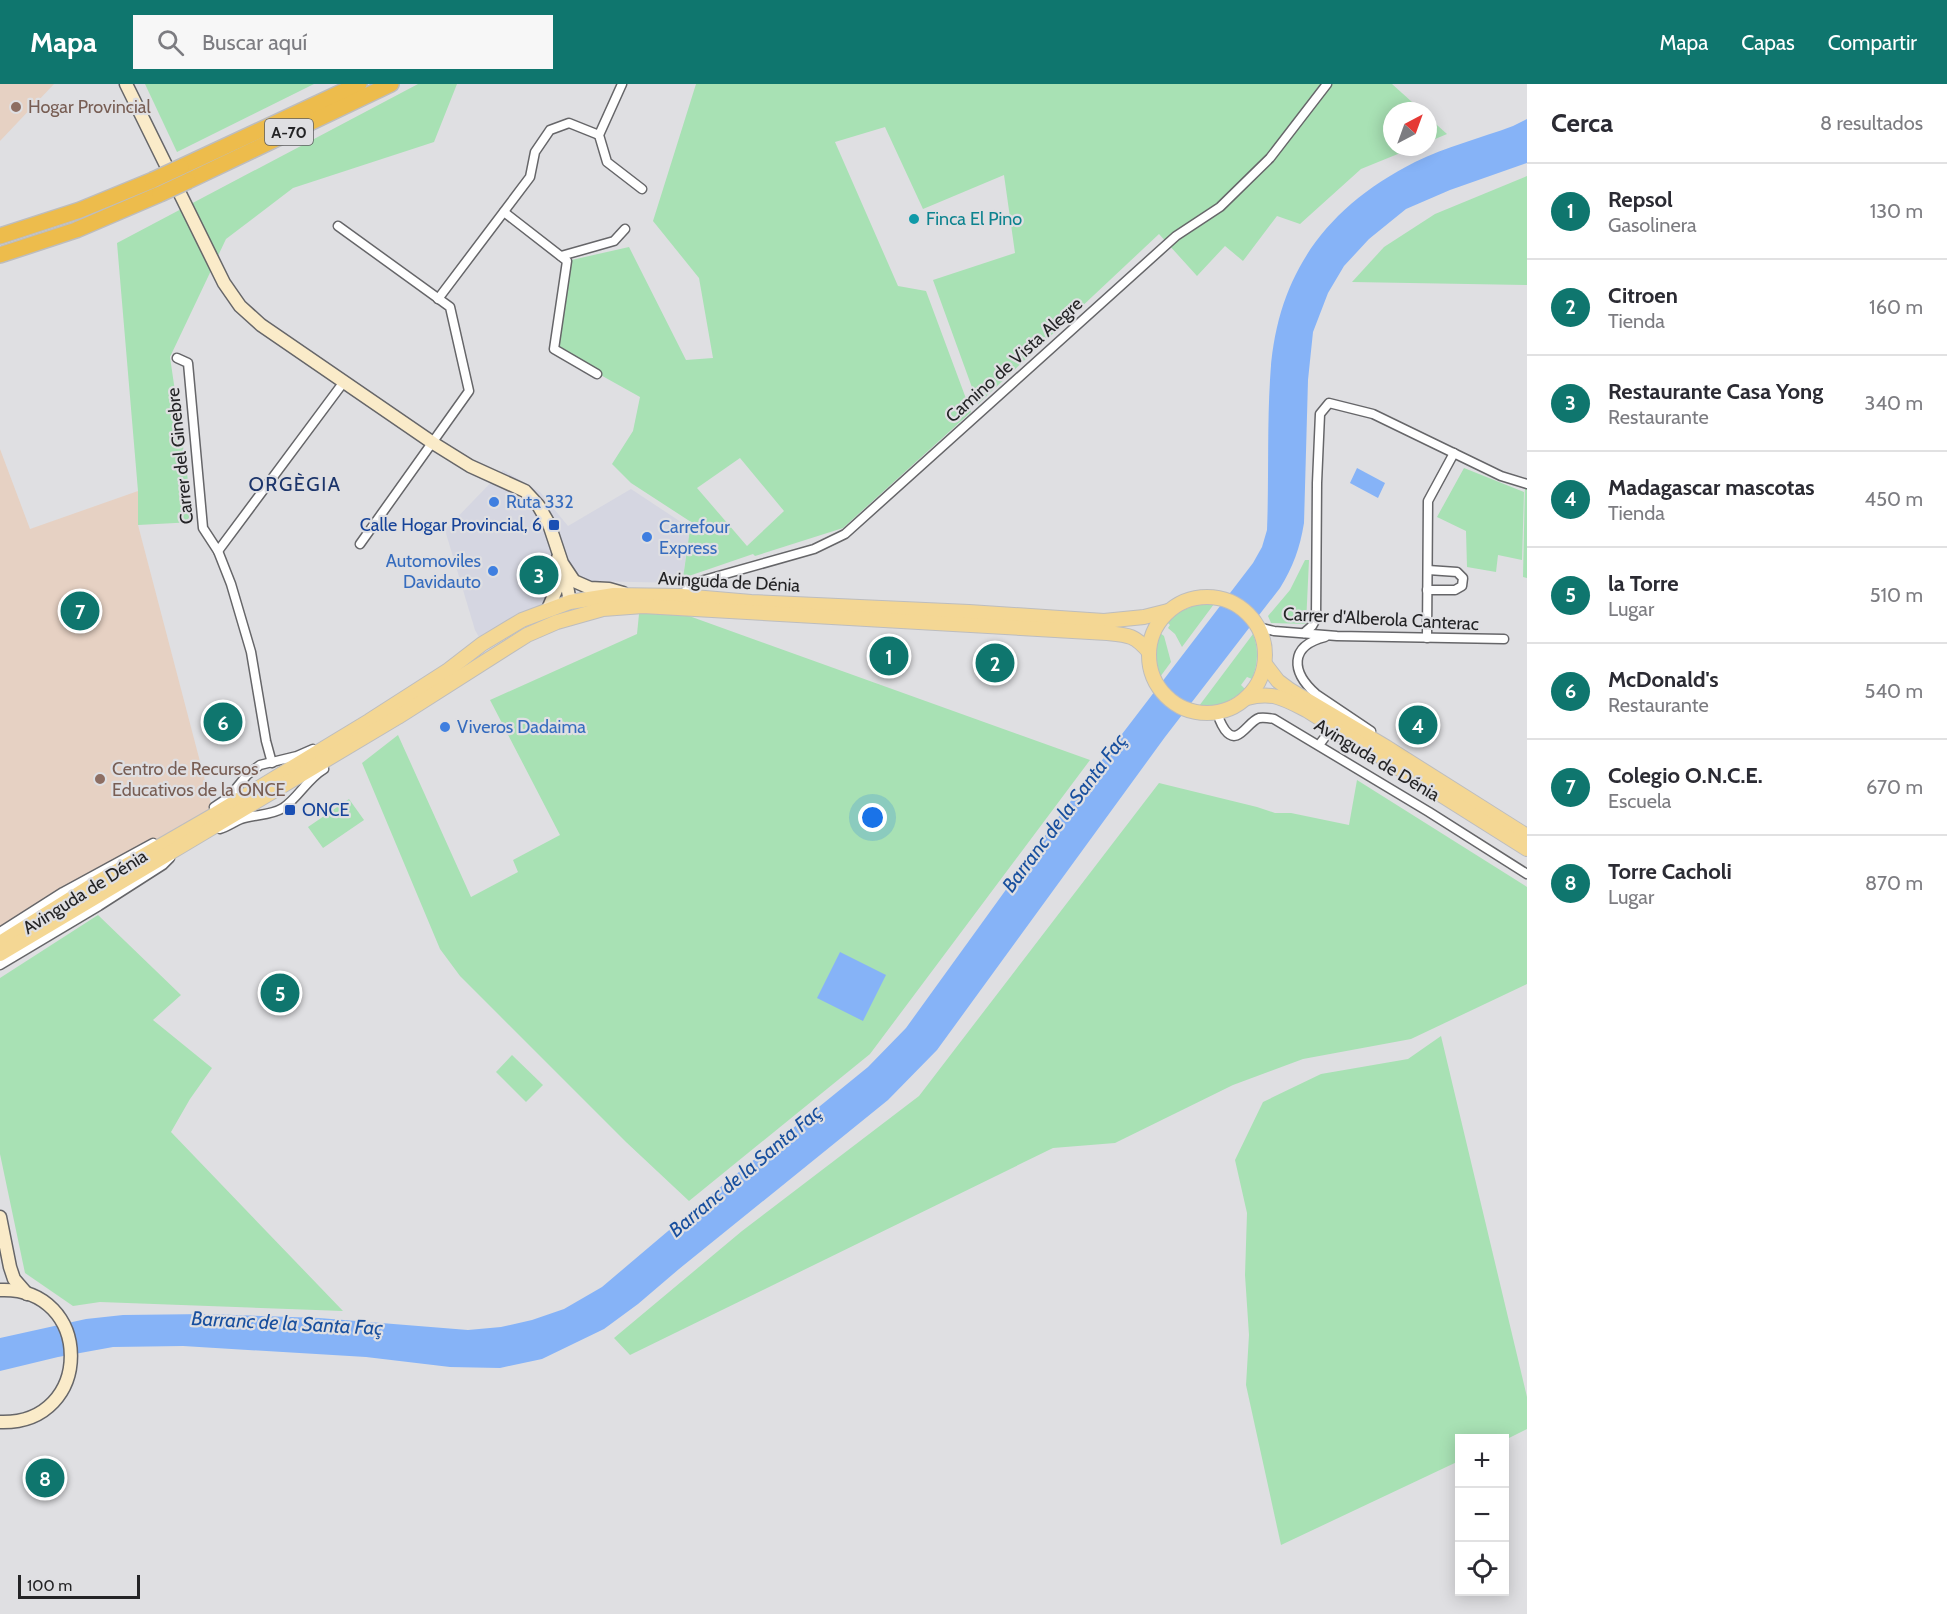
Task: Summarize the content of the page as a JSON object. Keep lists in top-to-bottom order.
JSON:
{
  "streets": {
    "highway": ["A-70"],
    "main road": ["Avinguda de Dénia"],
    "street": ["Camino de Vista Alegre", "Carrer del Ginebre", "Carrer d'Alberola Canterac"]
  },
  "crossings": [
    ["Camino de Vista Alegre", "Avinguda de Dénia"],
    ["Carrer del Ginebre", "Avinguda de Dénia"],
    ["Avinguda de Dénia", "Carrer d'Alberola Canterac"]
  ],
  "districts": ["ORGÈGIA"],
  "water": ["Barranc de la Santa Faç"],
  "places": {
    "other": [
      "Hogar Provincial",
      "Finca El Pino",
      "Ruta 332",
      "Carrefour Express",
      "Automoviles Davidauto",
      "Viveros Dadaima",
      "Centro de Recursos Educativos de la ONCE"
    ],
    "transit": ["Calle Hogar Provincial, 6", "ONCE"]
  },
  "scale_bar": "100 m",
  "north": "top right",
  "page": {
    "header": "Mapa",
    "search": "Buscar aquí",
    "nav": ["Mapa", "Capas", "Compartir"],
    "heading": ["Cerca", "8 resultados"],
    "list": [
      {
        "mark": "1",
        "name": "Repsol",
        "note": "Gasolinera",
        "value": "130 m"
      },
      {
        "mark": "2",
        "name": "Citroen",
        "note": "Tienda",
        "value": "160 m"
      },
      {
        "mark": "3",
        "name": "Restaurante Casa Yong",
        "note": "Restaurante",
        "value": "340 m"
      },
      {
        "mark": "4",
        "name": "Madagascar mascotas",
        "note": "Tienda",
        "value": "450 m"
      },
      {
        "mark": "5",
        "name": "la Torre",
        "note": "Lugar",
        "value": "510 m"
      },
      {
        "mark": "6",
        "name": "McDonald's",
        "note": "Restaurante",
        "value": "540 m"
      },
      {
        "mark": "7",
        "name": "Colegio O.N.C.E.",
        "note": "Escuela",
        "value": "670 m"
      },
      {
        "mark": "8",
        "name": "Torre Cacholi",
        "note": "Lugar",
        "value": "870 m"
      }
    ],
    "pins": [
      "3",
      "7",
      "1",
      "2",
      "6",
      "4",
      "5",
      "8"
    ],
    "map_buttons": ["+", "−"],
    "scale": "100 m"
  }
}
